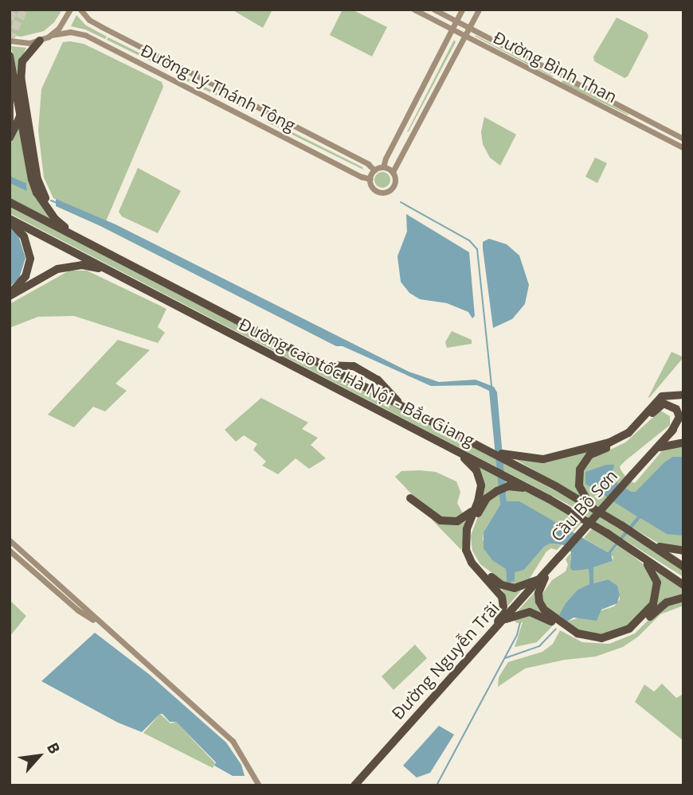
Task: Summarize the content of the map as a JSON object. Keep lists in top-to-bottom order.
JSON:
{
  "streets": {
    "highway": ["Đường cao tốc Hà Nội - Bắc Giang", "Cầu Bồ Sơn", "Đường Nguyễn Trãi"],
    "main road": ["Đường Bình Than", "Đường Lý Thánh Tông"]
  },
  "crossings": [
    ["Cầu Bồ Sơn", "Đường Nguyễn Trãi"]
  ],
  "north": "top right"
}
